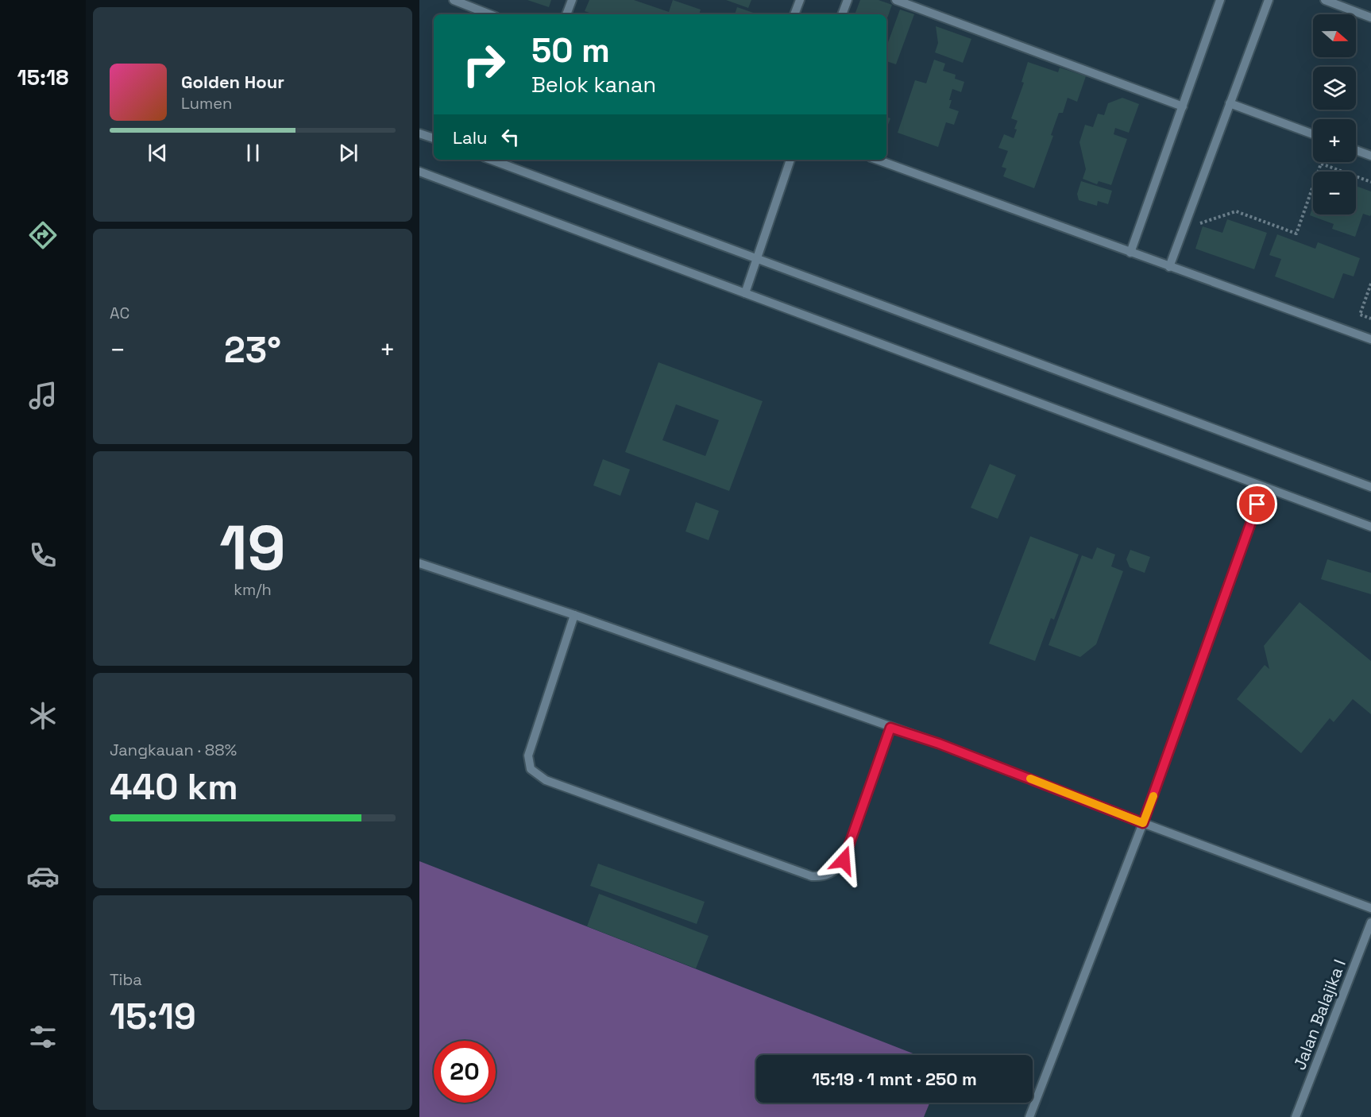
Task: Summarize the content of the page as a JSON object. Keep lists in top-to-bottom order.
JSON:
{
  "streets": {
    "lane": ["Jalan Balajika I"]
  },
  "north": "right",
  "page": {
    "tabs": "15:18",
    "map_buttons": ["+", "−"],
    "turn": ["50 m", "Belok kanan"],
    "song": ["Golden Hour", "Lumen"],
    "then": "Lalu",
    "tile": [
      "AC",
      ["19", "km/h"],
      ["Jangkauan · 88%", "440 km"],
      ["Tiba", "15:19"]
    ],
    "heat": ["−", "23°", "+"],
    "limit": "20",
    "trip": "15:19 · 1 mnt · 250 m"
  }
}
